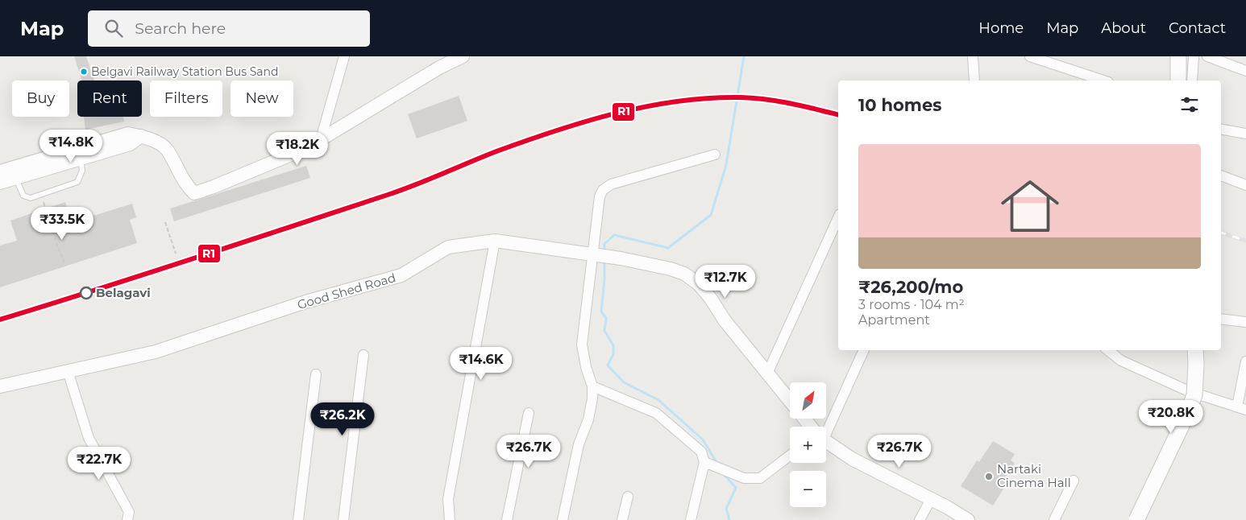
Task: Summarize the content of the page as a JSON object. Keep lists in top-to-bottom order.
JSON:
{
  "streets": {
    "street": ["Good Shed Road"]
  },
  "places": ["Belgavi Railway Station Bus Sand", "Belagavi", "Nartaki Cinema Hall"],
  "lines": ["transit line R1"],
  "north": "top right",
  "page": {
    "header": "Map",
    "search": "Search here",
    "nav": [
      "Home",
      "Map",
      "About",
      "Contact"
    ],
    "chip": [
      "Buy",
      "Rent",
      "Filters",
      "New"
    ],
    "heading": "10 homes",
    "list": [
      {
        "name": "₹26,200/mo",
        "note": "3 rooms · 104 m² · Apartment"
      }
    ],
    "price": [
      "₹14.8K",
      "₹18.2K",
      "₹33.5K",
      "₹12.7K",
      "₹14.6K",
      "₹20.8K",
      "₹26.2K",
      "₹26.7K",
      "₹26.7K",
      "₹22.7K"
    ],
    "map_buttons": ["+", "−"]
  }
}
